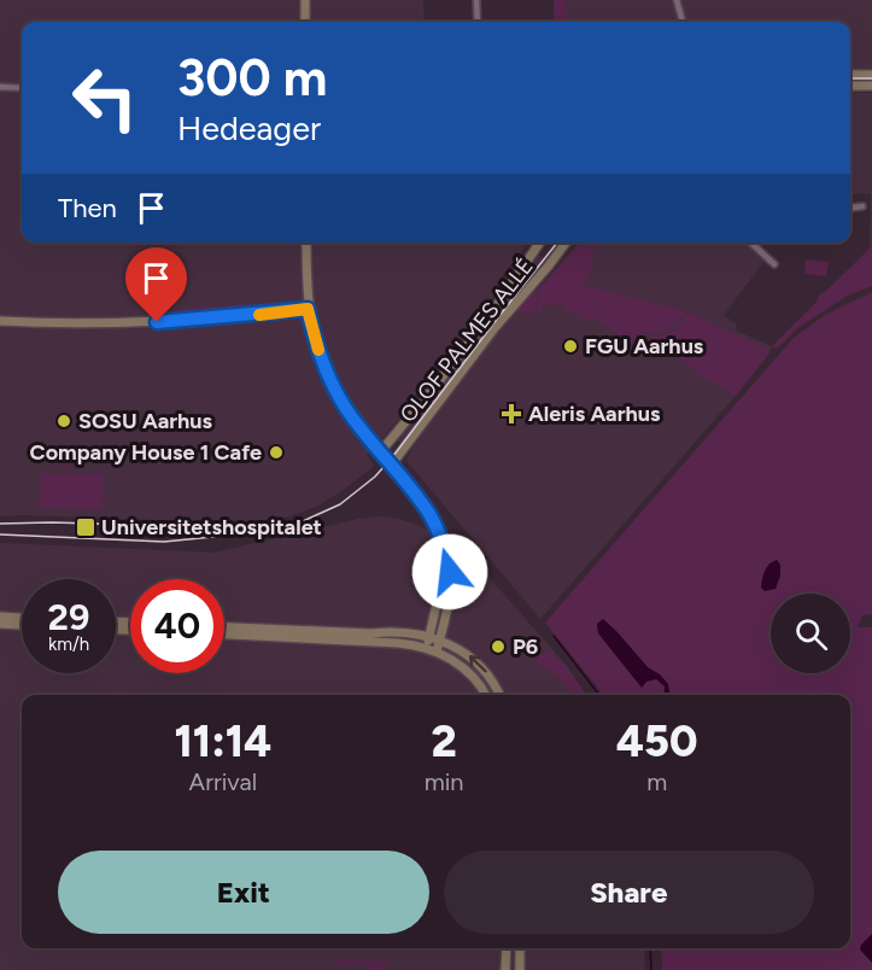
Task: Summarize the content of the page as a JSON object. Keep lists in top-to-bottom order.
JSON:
{
  "streets": {
    "street": ["OLOF PALMES ALLÉ"]
  },
  "places": {
    "other": [
      "FGU Aarhus",
      "SOSU Aarhus",
      "Company House 1 Cafe",
      "P6"
    ],
    "health": ["Aleris Aarhus"],
    "transit": ["Universitetshospitalet"]
  },
  "page": {
    "turn": ["300 m", "Hedeager"],
    "then": "Then",
    "speed": "29 km/h",
    "limit": "40",
    "eta": [
      "11:14",
      "Arrival",
      "2",
      "min",
      "450",
      "m"
    ],
    "buttons": ["Exit", "Share"]
  }
}
